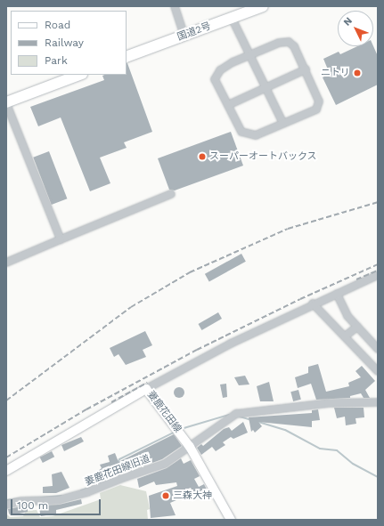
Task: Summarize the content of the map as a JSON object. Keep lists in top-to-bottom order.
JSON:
{
  "streets": {
    "highway": ["国道2号"],
    "main road": ["妻鹿花田線"],
    "street": ["妻鹿花田線旧道"]
  },
  "crossings": [
    ["妻鹿花田線", "妻鹿花田線旧道"]
  ],
  "places": ["ニトリ", "スーパーオートバックス", "三森大神"],
  "legend": ["Road", "Railway", "Park"],
  "scale_bar": "100 m",
  "north": "top left"
}
